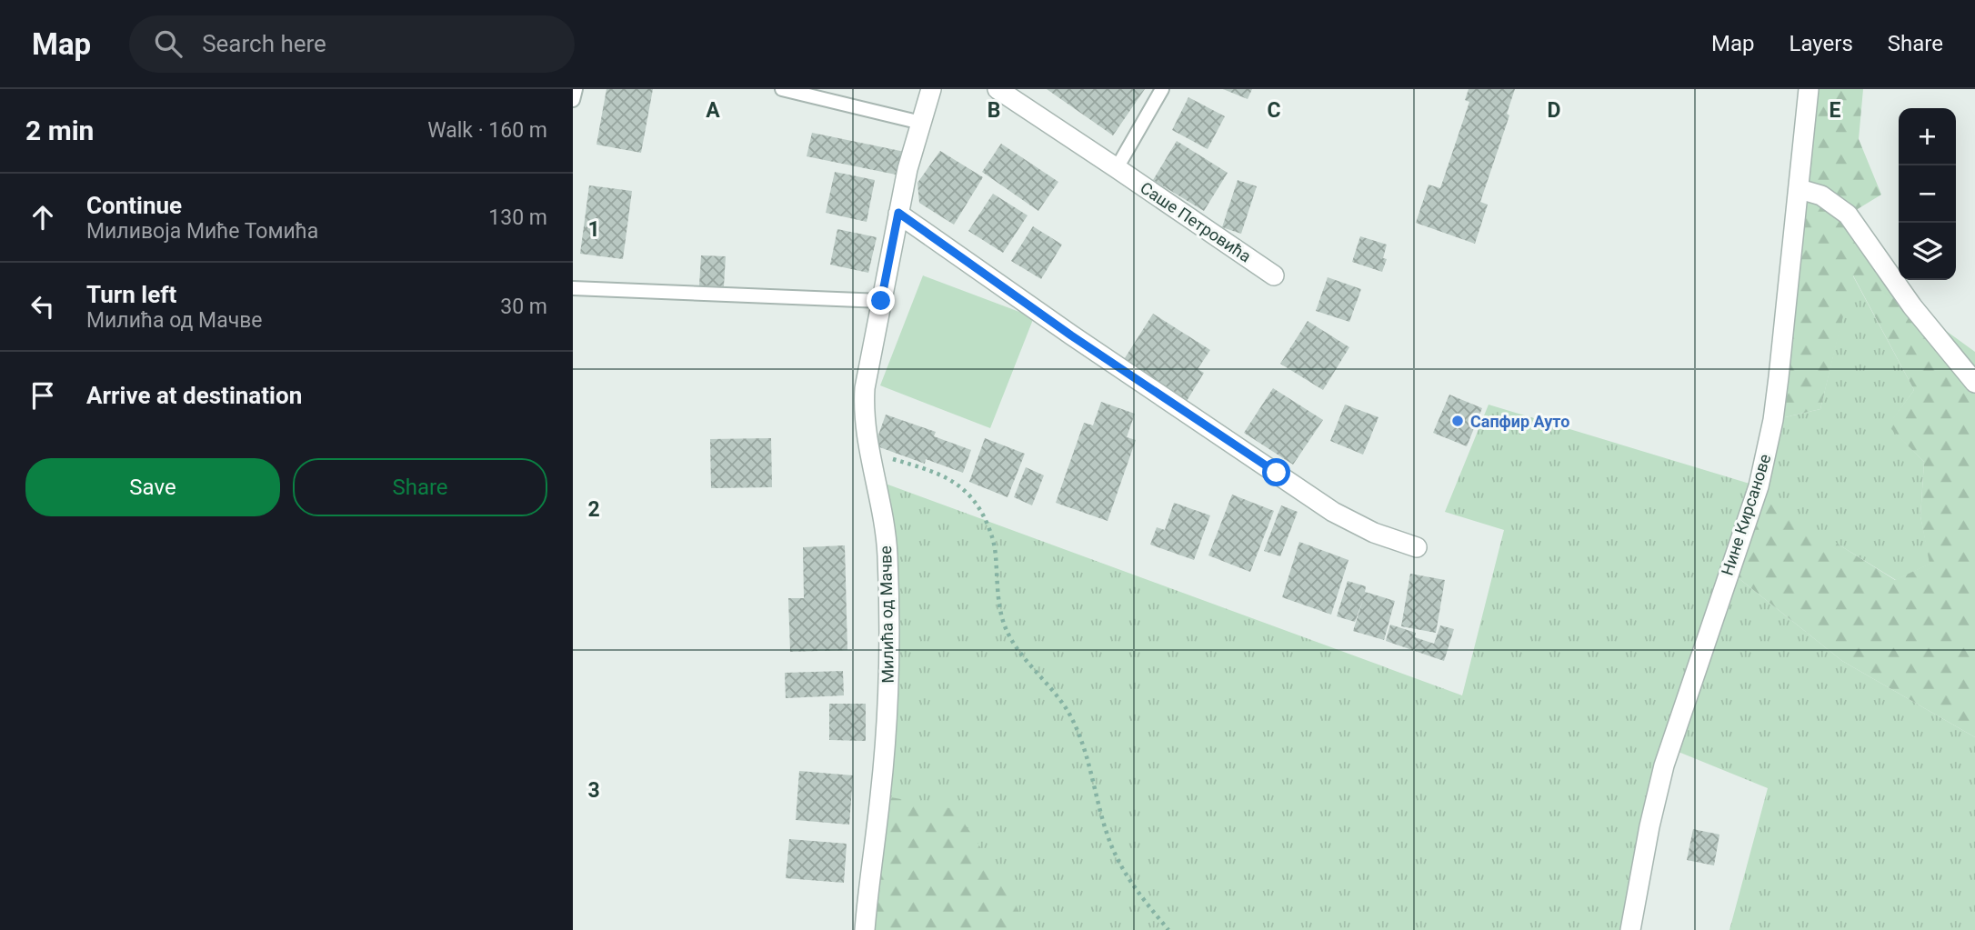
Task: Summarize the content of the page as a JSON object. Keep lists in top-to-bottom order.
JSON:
{
  "streets": {
    "street": ["Саше Петровића", "Нине Кирсанове", "Милића од Мачве"]
  },
  "places": ["Сапфир Ауто"],
  "page": {
    "header": "Map",
    "search": "Search here",
    "nav": ["Map", "Layers", "Share"],
    "heading": ["2 min", "Walk · 160 m"],
    "map_buttons": ["+", "−"],
    "list": [
      ["Continue", "Миливоја Миће Томића", "130 m"],
      ["Turn left", "Милића од Мачве", "30 m"],
      "Arrive at destination"
    ],
    "buttons": ["Save", "Share"]
  },
  "grid": {
    "columns": [
      "A",
      "B",
      "C",
      "D",
      "E"
    ],
    "rows": ["1", "2", "3"]
  }
}
